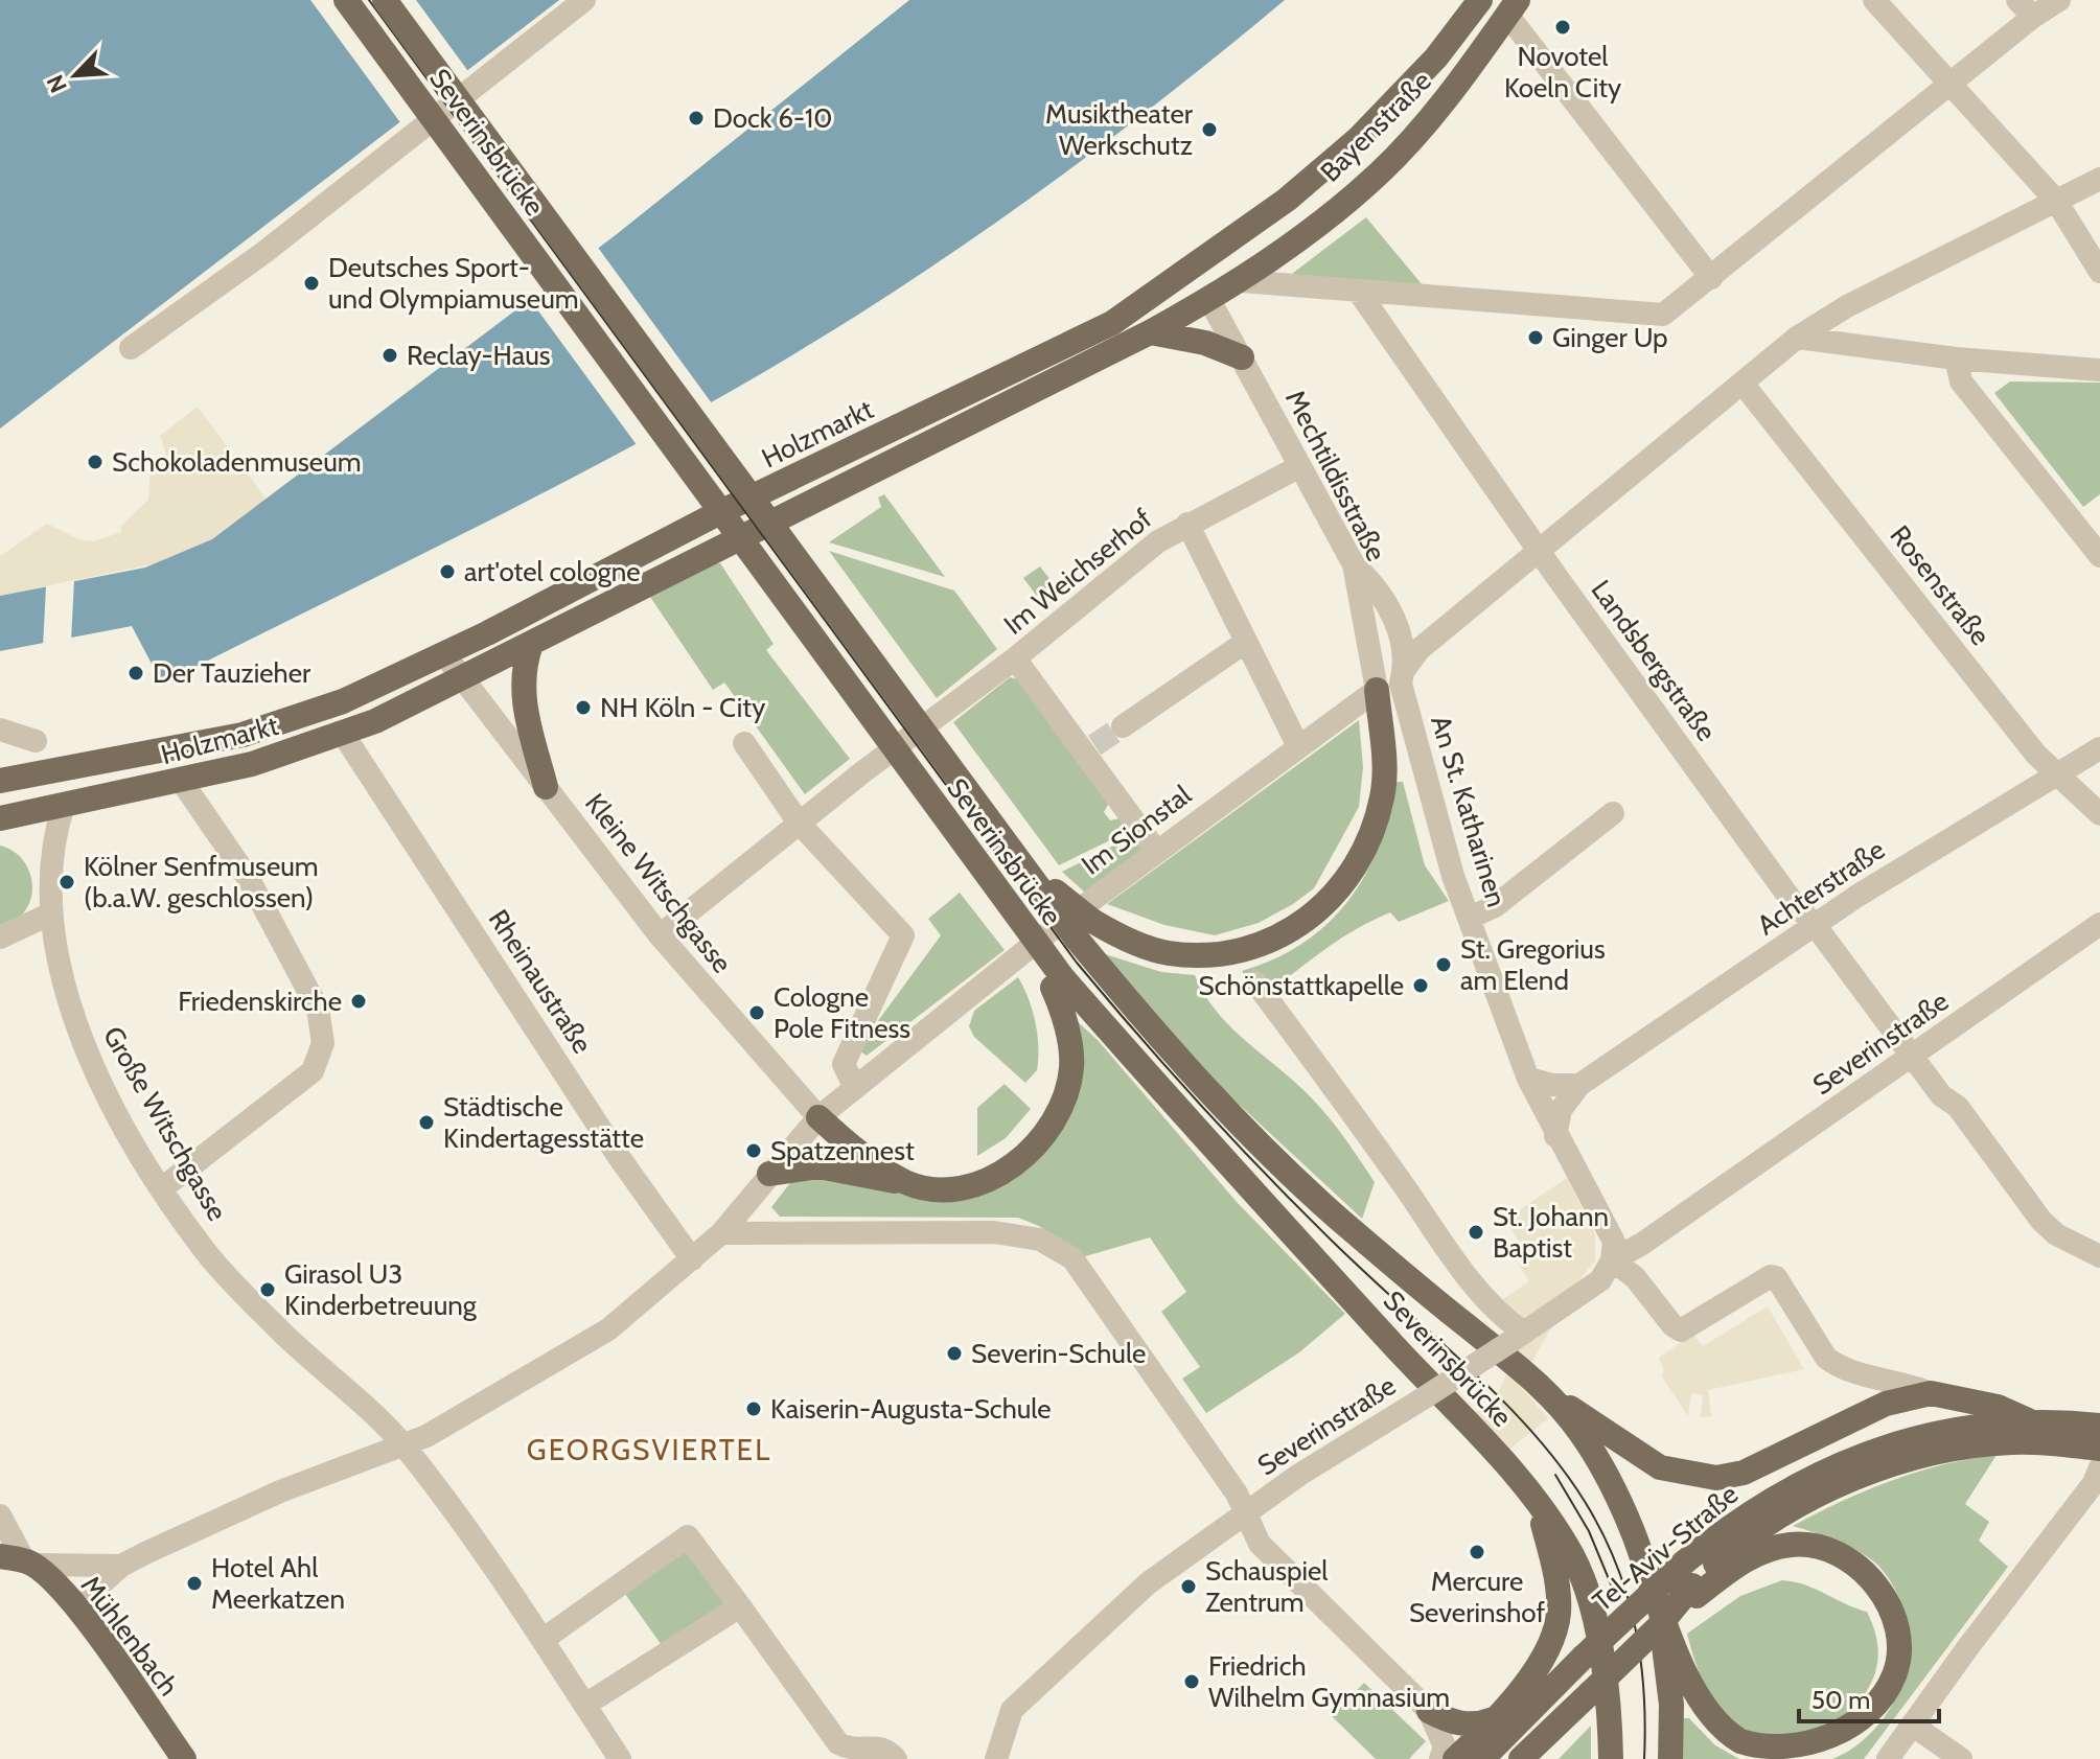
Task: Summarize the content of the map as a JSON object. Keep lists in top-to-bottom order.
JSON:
{
  "streets": {
    "main road": [
      "Bayenstraße",
      "Severinsbrücke",
      "Holzmarkt",
      "Tel-Aviv-Straße",
      "Mühlenbach"
    ],
    "street": [
      "Mechtildisstraße",
      "Im Weichserhof",
      "Rosenstraße",
      "Landsbergstraße",
      "An St. Katharinen",
      "Im Sionstal",
      "Kleine Witschgasse",
      "Achterstraße",
      "Rheinaustraße",
      "Severinstraße",
      "Große Witschgasse"
    ]
  },
  "crossings": [
    ["Bayenstraße", "Holzmarkt"],
    ["Bayenstraße", "Mechtildisstraße"],
    ["Severinsbrücke", "Tel-Aviv-Straße"],
    ["Holzmarkt", "Mechtildisstraße"],
    ["Holzmarkt", "Kleine Witschgasse"],
    ["Holzmarkt", "Rheinaustraße"],
    ["Holzmarkt", "Große Witschgasse"],
    ["Mechtildisstraße", "Im Weichserhof"],
    ["Mechtildisstraße", "An St. Katharinen"],
    ["Mechtildisstraße", "Im Sionstal"],
    ["Im Weichserhof", "Im Sionstal"],
    ["Rosenstraße", "Achterstraße"],
    ["Landsbergstraße", "Achterstraße"],
    ["Landsbergstraße", "Severinstraße"],
    ["An St. Katharinen", "Achterstraße"],
    ["An St. Katharinen", "Severinstraße"],
    ["Im Sionstal", "Kleine Witschgasse"],
    ["Im Sionstal", "Rheinaustraße"],
    ["Im Sionstal", "Große Witschgasse"]
  ],
  "districts": ["GEORGSVIERTEL"],
  "places": [
    "Novotel Koeln City",
    "Dock 6-10",
    "Musiktheater Werkschutz",
    "Deutsches Sport- und Olympiamuseum",
    "Ginger Up",
    "Reclay-Haus",
    "Schokoladenmuseum",
    "art'otel cologne",
    "Der Tauzieher",
    "NH Köln - City",
    "Kölner Senfmuseum (b.a.W. geschlossen)",
    "St. Gregorius am Elend",
    "Schönstattkapelle",
    "Friedenskirche",
    "Cologne Pole Fitness",
    "Städtische Kindertagesstätte",
    "Spatzennest",
    "St. Johann Baptist",
    "Girasol U3 Kinderbetreuung",
    "Severin-Schule",
    "Kaiserin-Augusta-Schule",
    "Mercure Severinshof",
    "Hotel Ahl Meerkatzen",
    "Schauspiel Zentrum",
    "Friedrich Wilhelm Gymnasium"
  ],
  "scale_bar": "50 m",
  "north": "bottom left"
}
